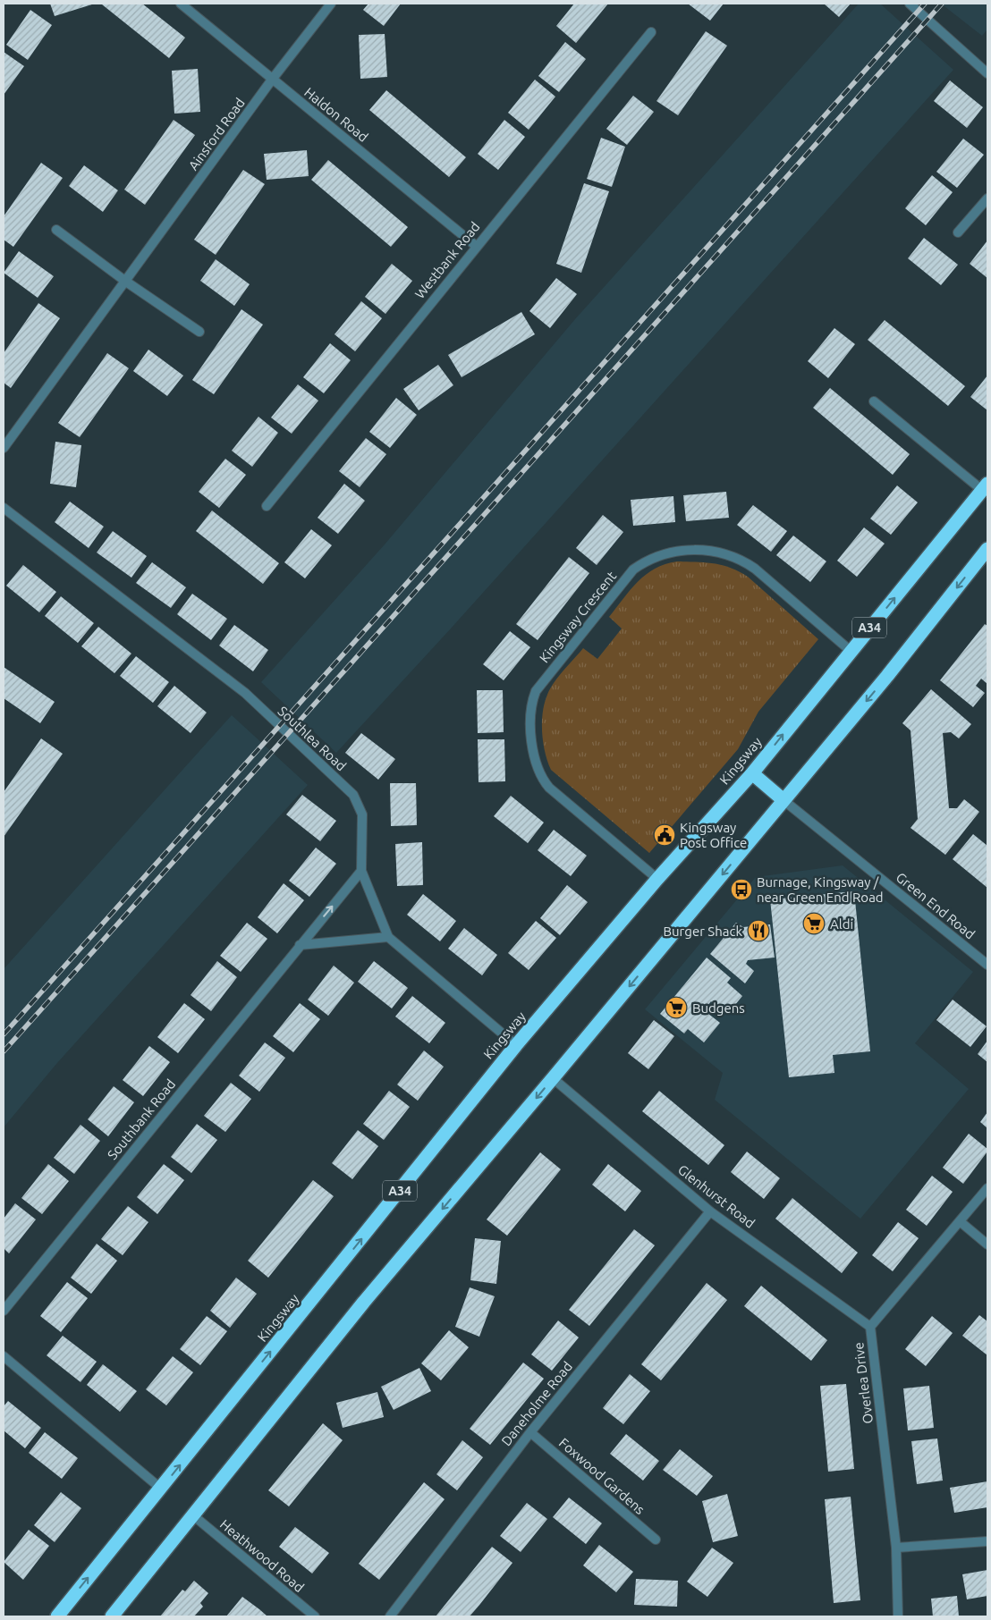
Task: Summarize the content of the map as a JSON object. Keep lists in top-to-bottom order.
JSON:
{
  "streets": {
    "highway": ["A34", "Kingsway"],
    "street": [
      "Haldon Road",
      "Ainsford Road",
      "Westbank Road",
      "Kingsway Crescent",
      "Southlea Road",
      "Green End Road",
      "Southbank Road",
      "Glenhurst Road",
      "Overlea Drive",
      "Daneholme Road",
      "Foxwood Gardens",
      "Heathwood Road"
    ]
  },
  "crossings": [
    ["Haldon Road", "Ainsford Road"],
    ["Haldon Road", "Westbank Road"],
    ["Kingsway Crescent", "Kingsway"],
    ["Southlea Road", "Kingsway"],
    ["Southlea Road", "Southbank Road"],
    ["Glenhurst Road", "Overlea Drive"],
    ["Glenhurst Road", "Daneholme Road"],
    ["Daneholme Road", "Foxwood Gardens"]
  ],
  "places": {
    "public building": ["Kingsway Post Office"],
    "bus stop": ["Burnage, Kingsway / near Green End Road"],
    "supermarket": ["Aldi", "Budgens"],
    "restaurant": ["Burger Shack"]
  }
}
